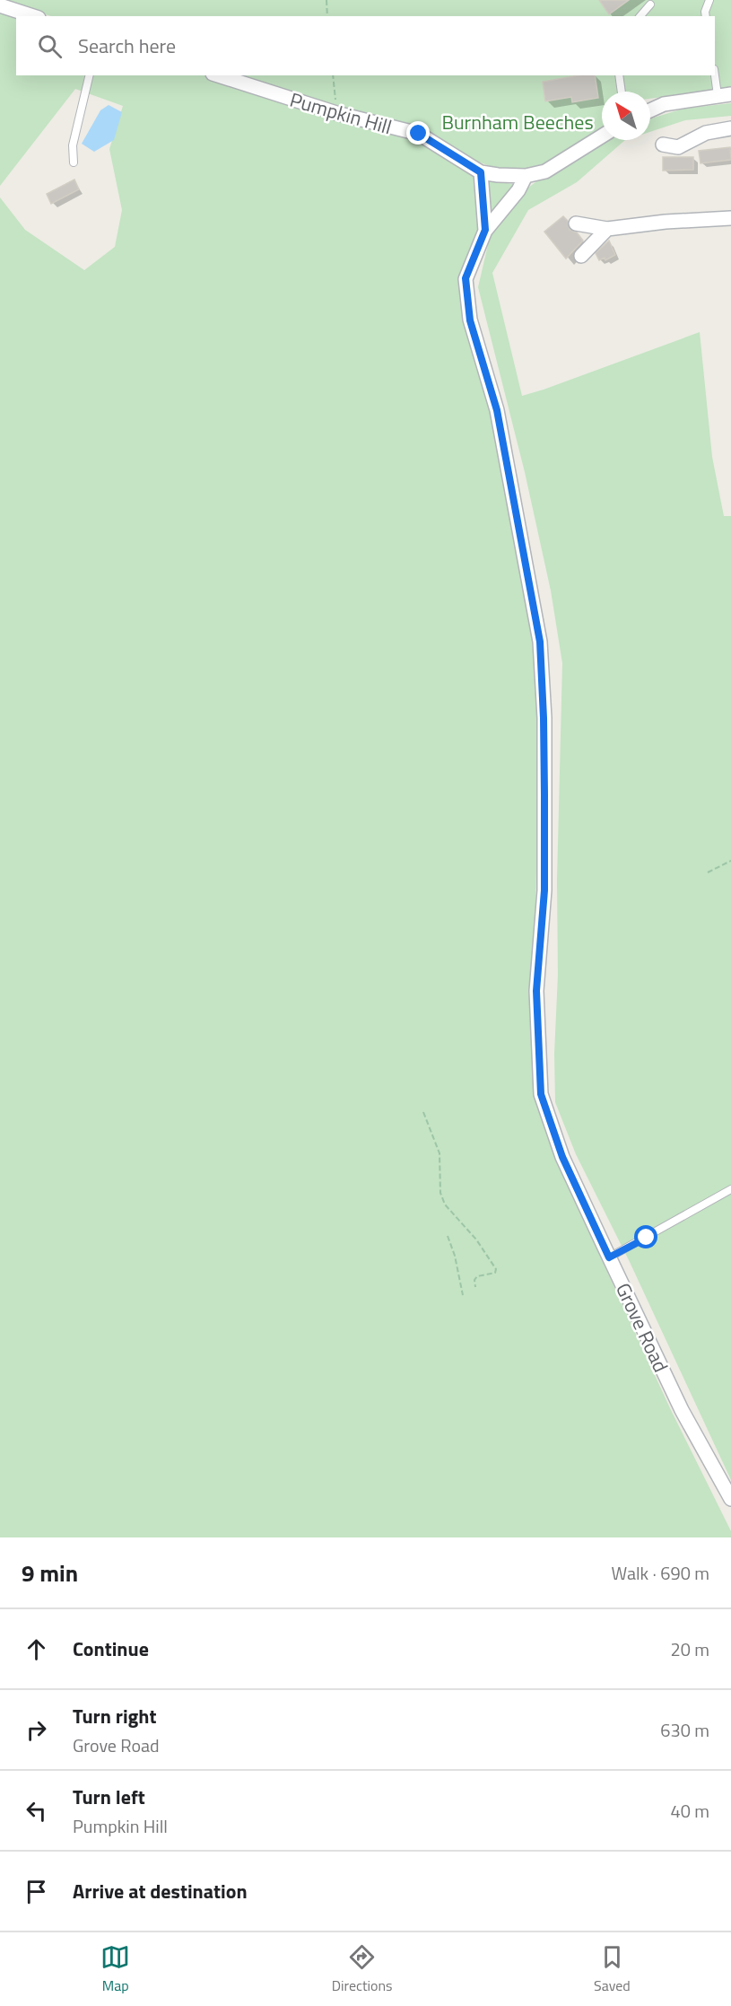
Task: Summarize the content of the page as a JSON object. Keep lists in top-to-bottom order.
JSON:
{
  "streets": {
    "street": ["Pumpkin Hill", "Grove Road"]
  },
  "crossings": [
    ["Pumpkin Hill", "Grove Road"]
  ],
  "parks": ["Burnham Beeches"],
  "north": "top left",
  "page": {
    "search": "Search here",
    "heading": ["9 min", "Walk · 690 m"],
    "list": [
      ["Continue", "20 m"],
      ["Turn right", "Grove Road", "630 m"],
      ["Turn left", "Pumpkin Hill", "40 m"],
      "Arrive at destination"
    ],
    "nav": ["Map", "Directions", "Saved"]
  }
}
